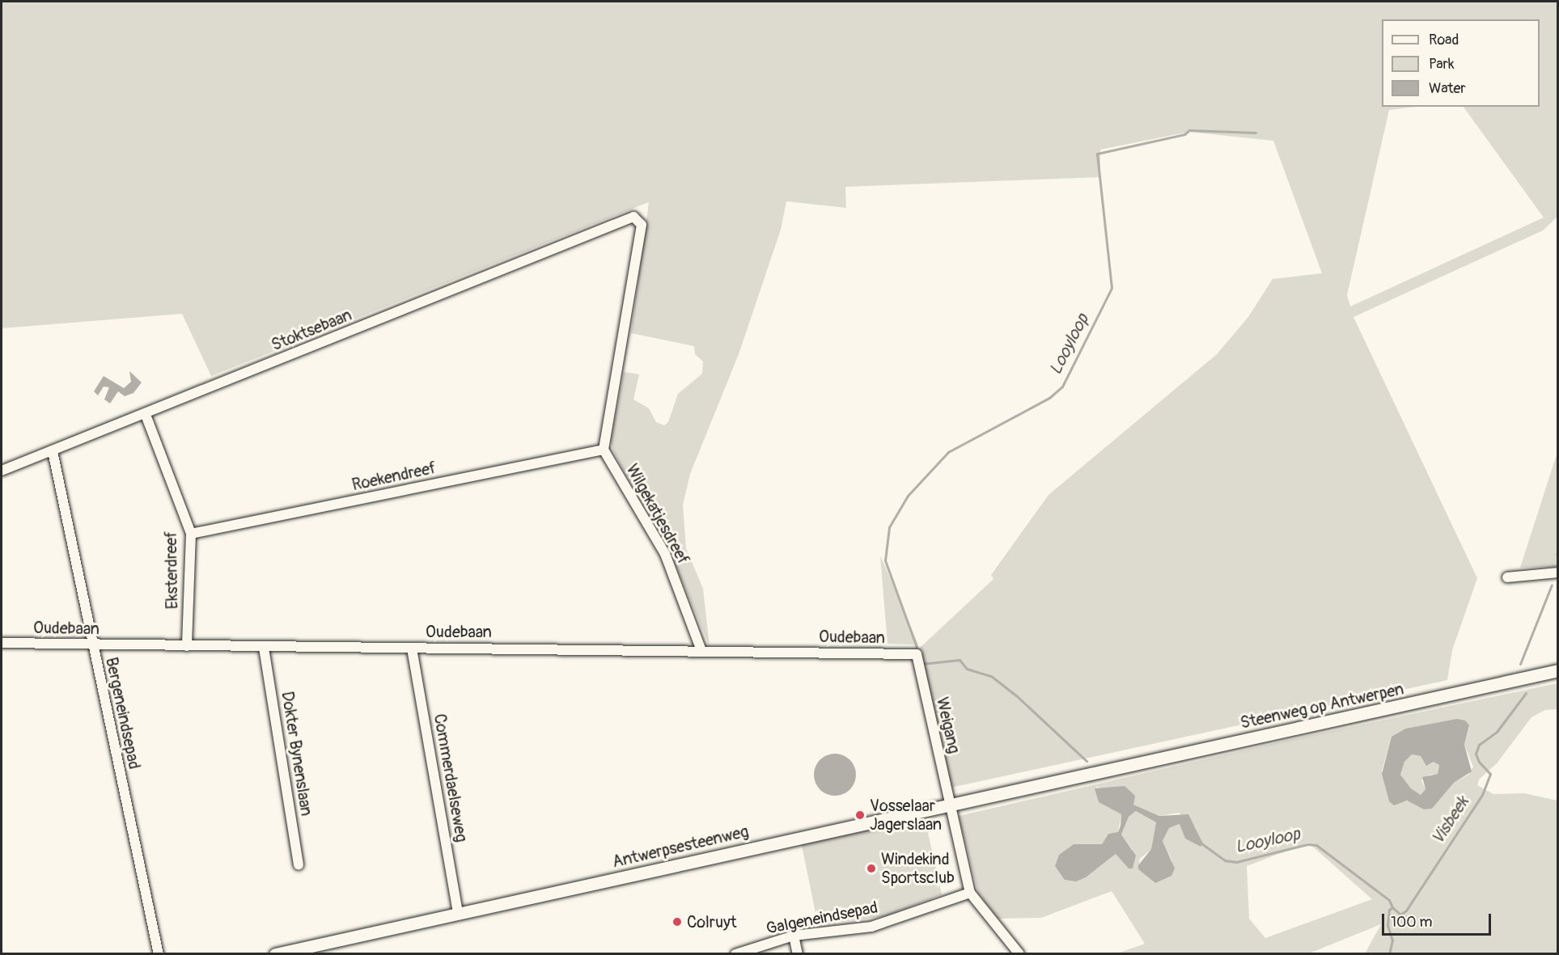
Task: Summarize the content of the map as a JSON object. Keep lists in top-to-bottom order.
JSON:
{
  "streets": {
    "main road": ["Steenweg op Antwerpen", "Antwerpsesteenweg"],
    "street": [
      "Stoktsebaan",
      "Roekendreef",
      "Wilgekatjesdreef",
      "Eksterdreef",
      "Oudebaan",
      "Bergeneindsepad",
      "Weigang",
      "Dokter Bynenslaan",
      "Commerdaelseweg",
      "Galgeneindsepad"
    ]
  },
  "crossings": [
    ["Stoktsebaan", "Roekendreef"],
    ["Stoktsebaan", "Wilgekatjesdreef"],
    ["Stoktsebaan", "Eksterdreef"],
    ["Stoktsebaan", "Bergeneindsepad"],
    ["Roekendreef", "Wilgekatjesdreef"],
    ["Roekendreef", "Eksterdreef"],
    ["Wilgekatjesdreef", "Oudebaan"],
    ["Eksterdreef", "Oudebaan"],
    ["Oudebaan", "Bergeneindsepad"],
    ["Oudebaan", "Weigang"],
    ["Oudebaan", "Dokter Bynenslaan"],
    ["Oudebaan", "Commerdaelseweg"],
    ["Steenweg op Antwerpen", "Antwerpsesteenweg"],
    ["Weigang", "Antwerpsesteenweg"],
    ["Weigang", "Galgeneindsepad"],
    ["Commerdaelseweg", "Antwerpsesteenweg"]
  ],
  "water": ["Looyloop", "Visbeek"],
  "places": ["Vosselaar Jagerslaan", "Windekind Sportsclub", "Colruyt"],
  "legend": ["Road", "Park", "Water"],
  "scale_bar": "100 m"
}
